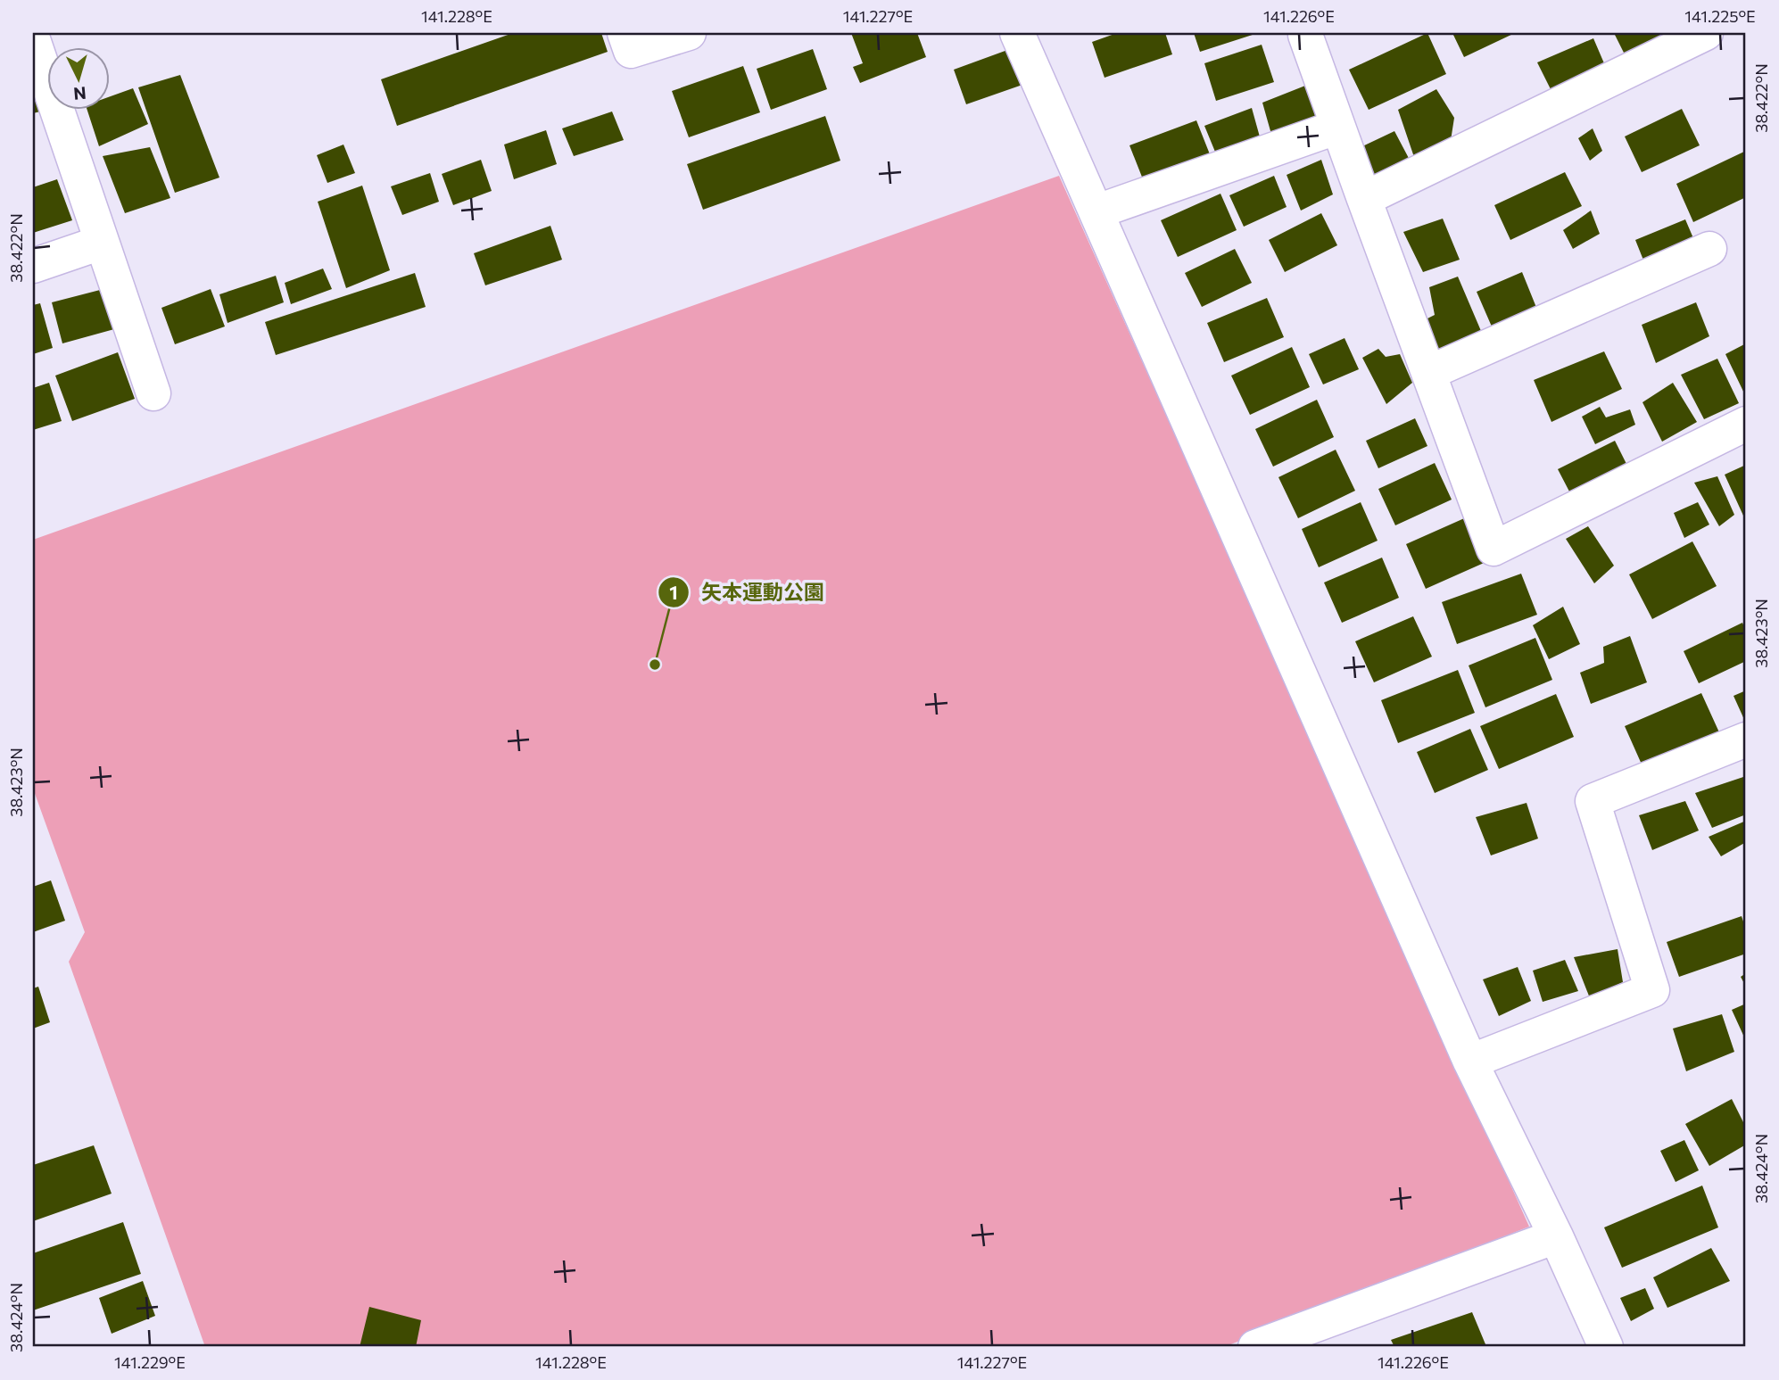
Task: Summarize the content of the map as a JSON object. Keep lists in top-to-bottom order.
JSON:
{
  "places": ["矢本運動公園"],
  "north": "bottom",
  "coordinates": [
    "141.228°E",
    "141.227°E",
    "141.226°E",
    "141.225°E",
    "38.422°N",
    "38.423°N",
    "38.424°N",
    "141.229°E"
  ]
}
